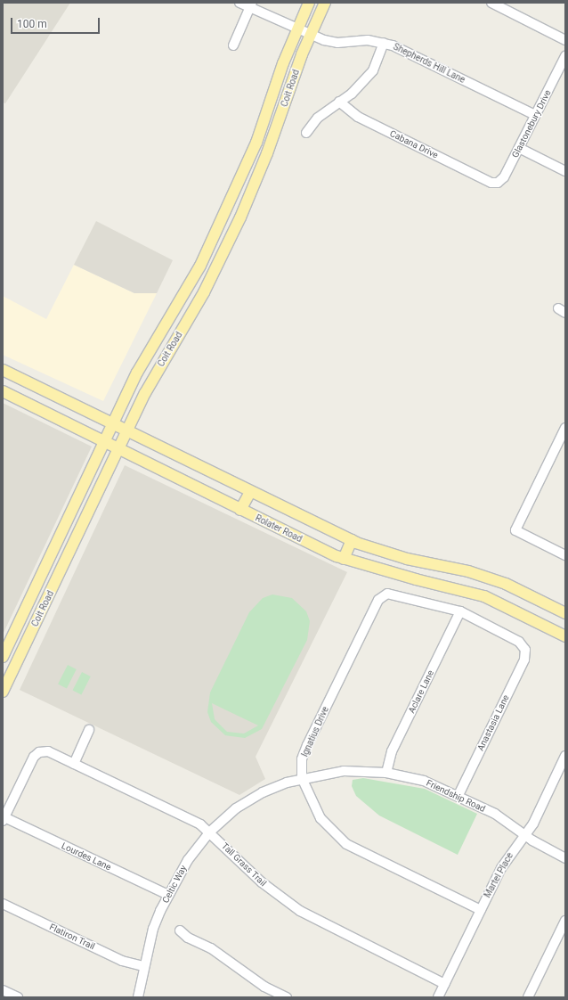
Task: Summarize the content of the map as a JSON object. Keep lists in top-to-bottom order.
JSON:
{
  "streets": {
    "main road": ["Coit Road", "Rolater Road"],
    "street": [
      "Shepherds Hill Lane",
      "Glastonebury Drive",
      "Cabana Drive",
      "Aclare Lane",
      "Anastasia Lane",
      "Ignatius Drive",
      "Friendship Road",
      "Lourdes Lane",
      "Tall Grass Trail",
      "Martel Place",
      "Celtic Way",
      "Flatiron Trail"
    ]
  },
  "crossings": [
    ["Shepherds Hill Lane", "Coit Road"],
    ["Shepherds Hill Lane", "Glastonebury Drive"],
    ["Coit Road", "Rolater Road"],
    ["Glastonebury Drive", "Cabana Drive"],
    ["Aclare Lane", "Anastasia Lane"],
    ["Aclare Lane", "Ignatius Drive"],
    ["Aclare Lane", "Friendship Road"],
    ["Anastasia Lane", "Ignatius Drive"],
    ["Anastasia Lane", "Friendship Road"],
    ["Ignatius Drive", "Friendship Road"],
    ["Ignatius Drive", "Martel Place"],
    ["Friendship Road", "Martel Place"],
    ["Friendship Road", "Celtic Way"],
    ["Lourdes Lane", "Tall Grass Trail"],
    ["Lourdes Lane", "Celtic Way"],
    ["Tall Grass Trail", "Martel Place"],
    ["Tall Grass Trail", "Celtic Way"],
    ["Celtic Way", "Flatiron Trail"]
  ],
  "scale_bar": "100 m"
}
